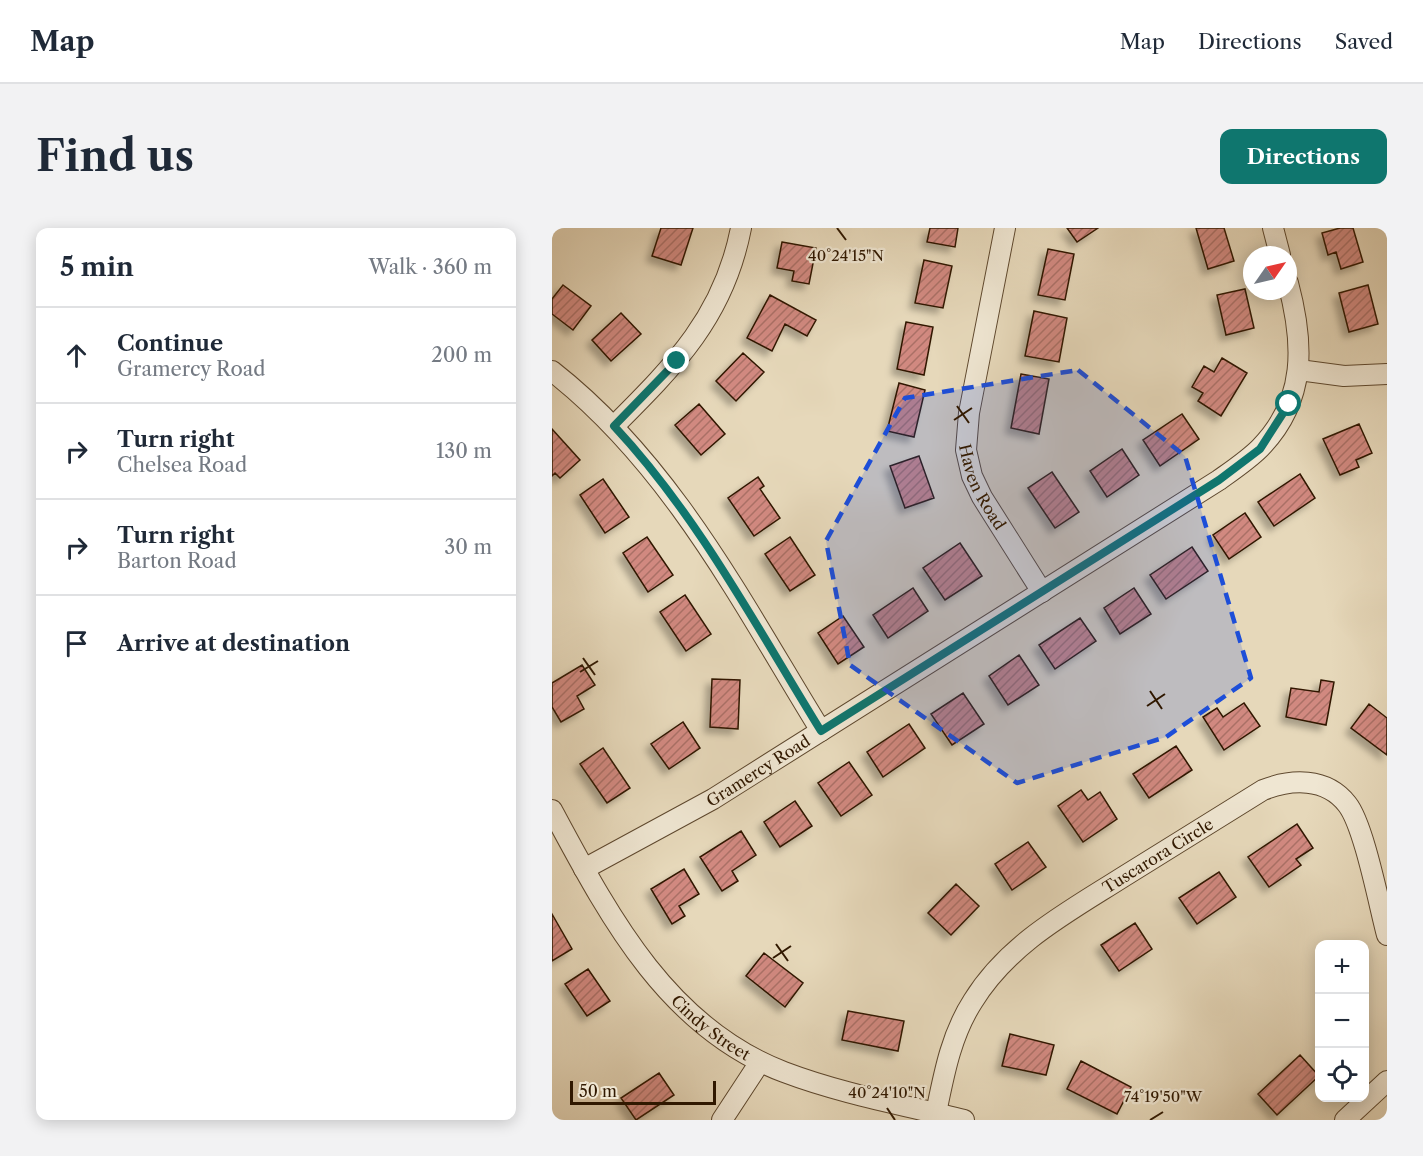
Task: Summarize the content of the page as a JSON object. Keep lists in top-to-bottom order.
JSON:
{
  "streets": {
    "street": [
      "Haven Road",
      "Gramercy Road",
      "Tuscarora Circle",
      "Cindy Street"
    ]
  },
  "crossings": [
    ["Haven Road", "Gramercy Road"],
    ["Gramercy Road", "Cindy Street"],
    ["Tuscarora Circle", "Cindy Street"]
  ],
  "scale_bar": "50 m",
  "north": "top right",
  "page": {
    "header": "Map",
    "nav": ["Map", "Directions", "Saved"],
    "buttons": "Directions",
    "title": "Find us",
    "heading": ["5 min", "Walk · 360 m"],
    "list": [
      ["Continue", "Gramercy Road", "200 m"],
      ["Turn right", "Chelsea Road", "130 m"],
      ["Turn right", "Barton Road", "30 m"],
      "Arrive at destination"
    ],
    "map_buttons": ["+", "−"],
    "scale": "50 m"
  },
  "coordinates": ["40°24'15\"N", "40°24'10\"N", "74°19'50\"W"]
}
